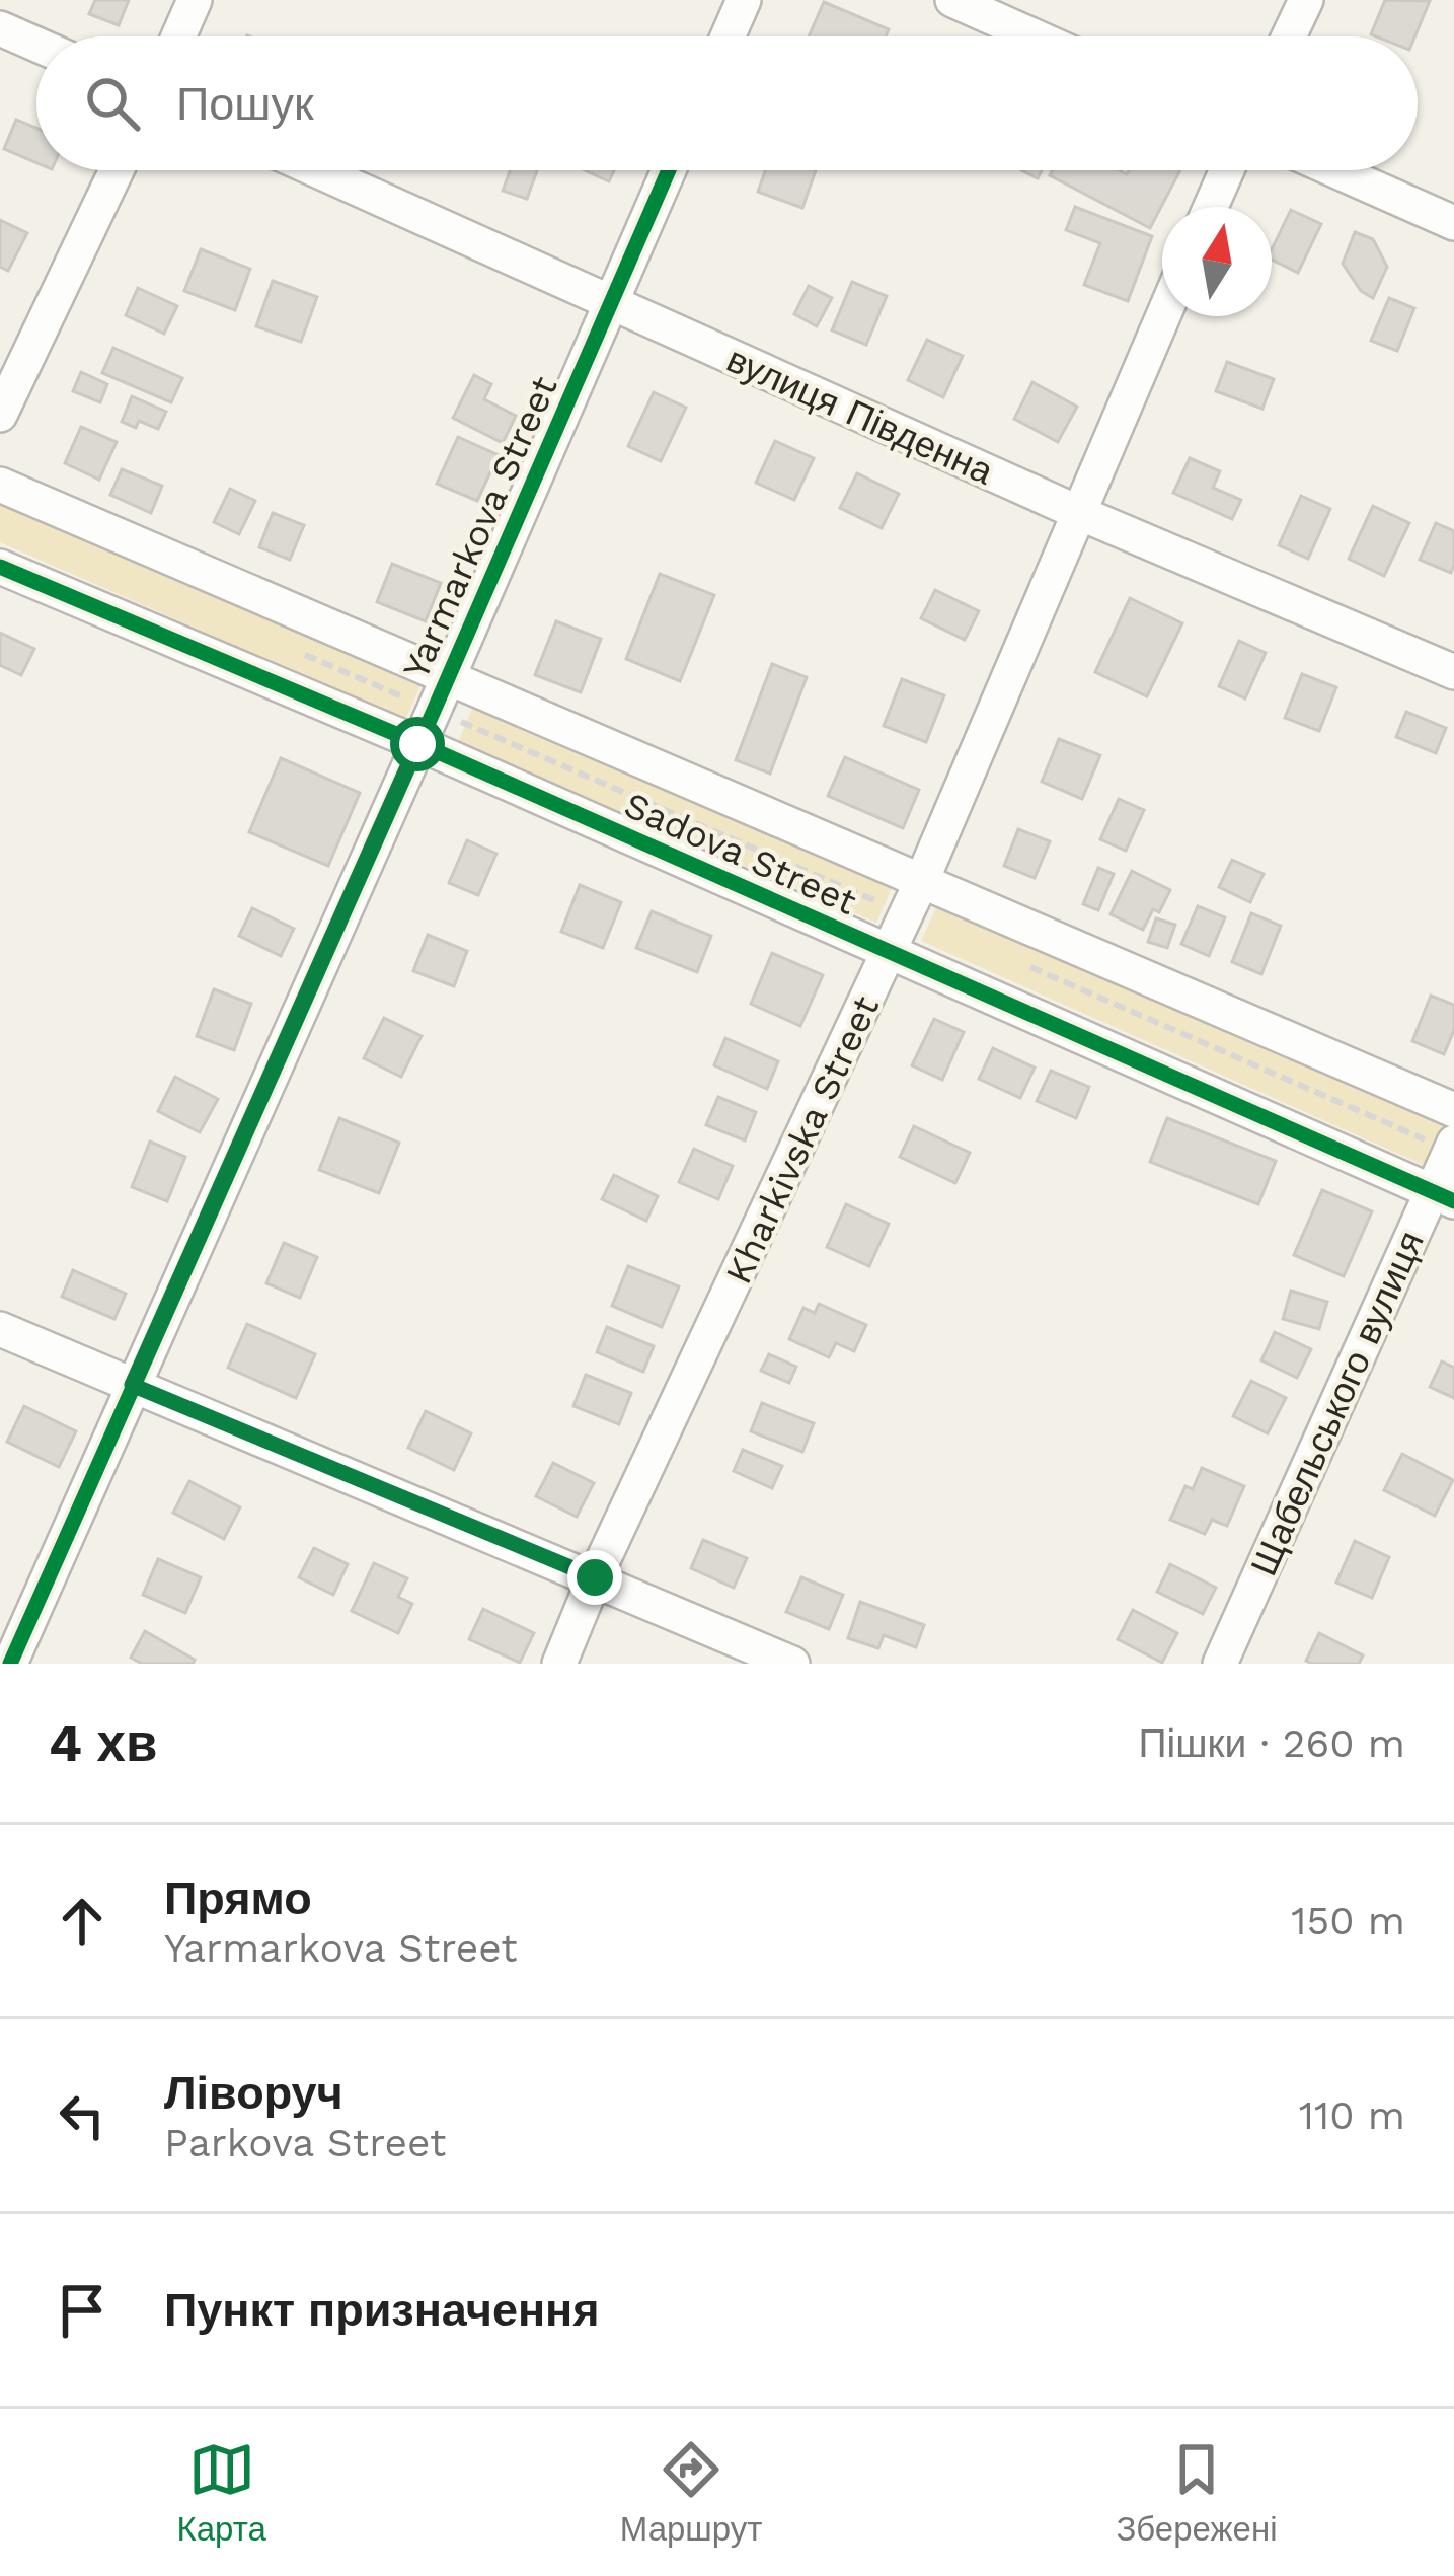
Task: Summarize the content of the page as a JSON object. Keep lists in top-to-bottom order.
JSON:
{
  "streets": {
    "street": [
      "вулиця Південна",
      "Yarmarkova Street",
      "Sadova Street",
      "Kharkivska Street",
      "Щабельського вулиця"
    ]
  },
  "crossings": [
    ["вулиця Південна", "Yarmarkova Street"],
    ["вулиця Південна", "Kharkivska Street"],
    ["Yarmarkova Street", "Sadova Street"],
    ["Sadova Street", "Kharkivska Street"],
    ["Sadova Street", "Щабельського вулиця"]
  ],
  "north": "top",
  "page": {
    "search": "Пошук",
    "heading": ["4 хв", "Пішки · 260 m"],
    "list": [
      ["Прямо", "Yarmarkova Street", "150 m"],
      ["Ліворуч", "Parkova Street", "110 m"],
      "Пункт призначення"
    ],
    "nav": ["Карта", "Маршрут", "Збережені"]
  }
}
